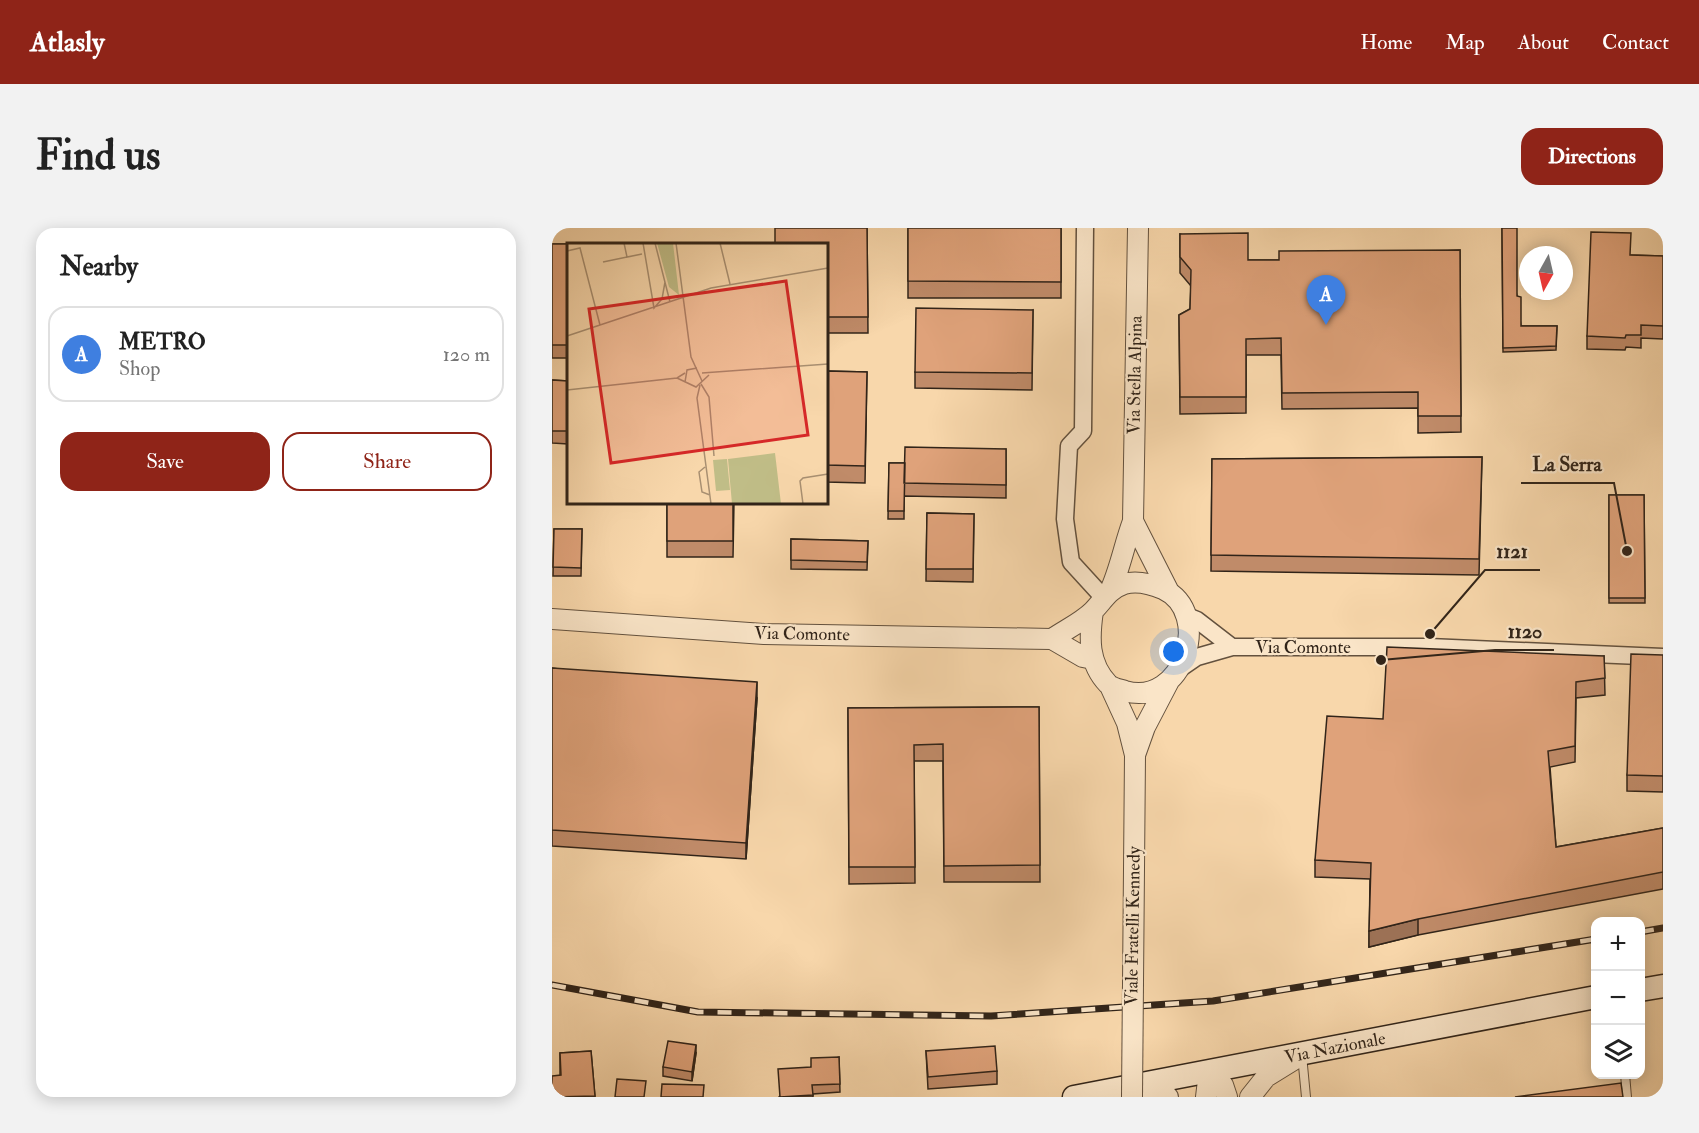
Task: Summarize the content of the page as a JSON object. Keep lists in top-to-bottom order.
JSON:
{
  "streets": {
    "main road": ["Via Nazionale"],
    "street": ["Via Stella Alpina", "Via Comonte", "Viale Fratelli Kennedy"]
  },
  "crossings": [
    ["Via Stella Alpina", "Via Comonte"],
    ["Via Stella Alpina", "Viale Fratelli Kennedy"],
    ["Via Comonte", "Viale Fratelli Kennedy"]
  ],
  "places": ["La Serra", "1121", "1120"],
  "north": "bottom",
  "page": {
    "header": "Atlasly",
    "nav": [
      "Home",
      "Map",
      "About",
      "Contact"
    ],
    "buttons": [
      "Directions",
      ["Save", "Share"]
    ],
    "title": "Find us",
    "heading": "Nearby",
    "pins": "A",
    "list": [
      {
        "mark": "A",
        "name": "METRO",
        "note": "Shop",
        "value": "120 m"
      }
    ],
    "map_buttons": ["+", "−"]
  }
}
